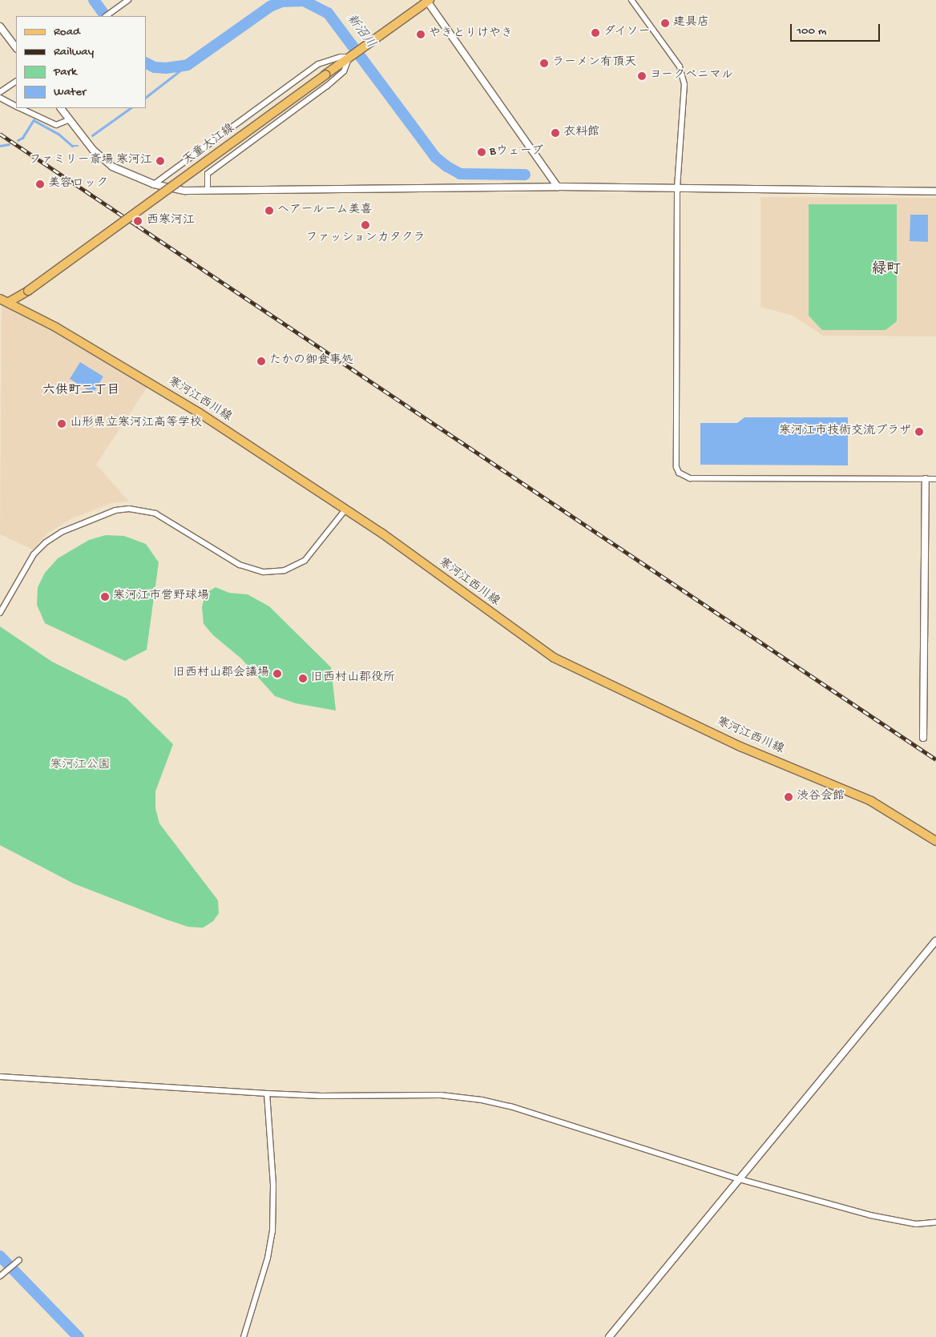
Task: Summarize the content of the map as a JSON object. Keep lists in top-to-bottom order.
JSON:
{
  "streets": {
    "main road": ["天童大江線", "寒河江西川線"]
  },
  "crossings": [
    ["天童大江線", "寒河江西川線"]
  ],
  "districts": ["緑町", "六供町二丁目"],
  "water": ["新沼川"],
  "parks": ["寒河江公園"],
  "places": [
    "建具店",
    "ダイソー",
    "やきとりけやき",
    "ラーメン有頂天",
    "ヨークベニマル",
    "衣料館",
    "Bウェーブ",
    "ファミリー斎場 寒河江",
    "美容ロック",
    "ヘアールーム美喜",
    "西寒河江",
    "ファッションカタクラ",
    "たかの御食事処",
    "山形県立寒河江高等学校",
    "寒河江市技術交流プラザ",
    "寒河江市営野球場",
    "旧西村山郡会議場",
    "旧西村山郡役所",
    "渋谷会館"
  ],
  "legend": [
    "Road",
    "Railway",
    "Park",
    "Water"
  ],
  "scale_bar": "100 m"
}
